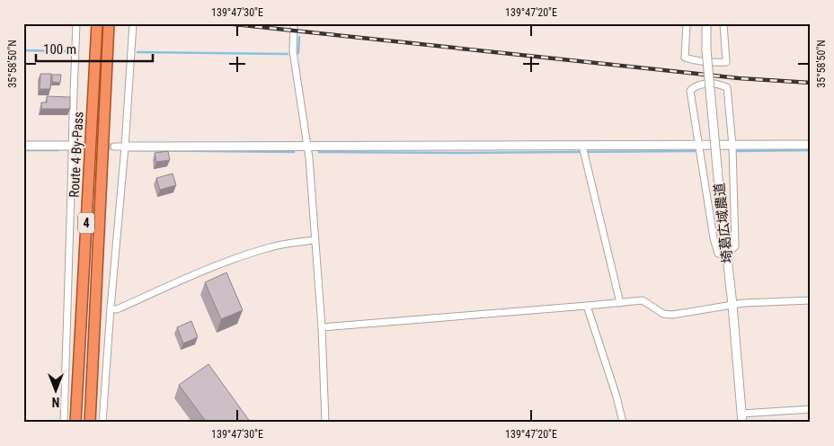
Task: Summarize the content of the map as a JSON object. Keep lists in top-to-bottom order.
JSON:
{
  "streets": {
    "highway": ["Route 4 By-Pass", "4"],
    "street": ["埼葛広域農道"]
  },
  "scale_bar": "100 m",
  "north": "bottom",
  "coordinates": ["139°47'30\"E", "139°47'20\"E", "35°58'50\"N"]
}
